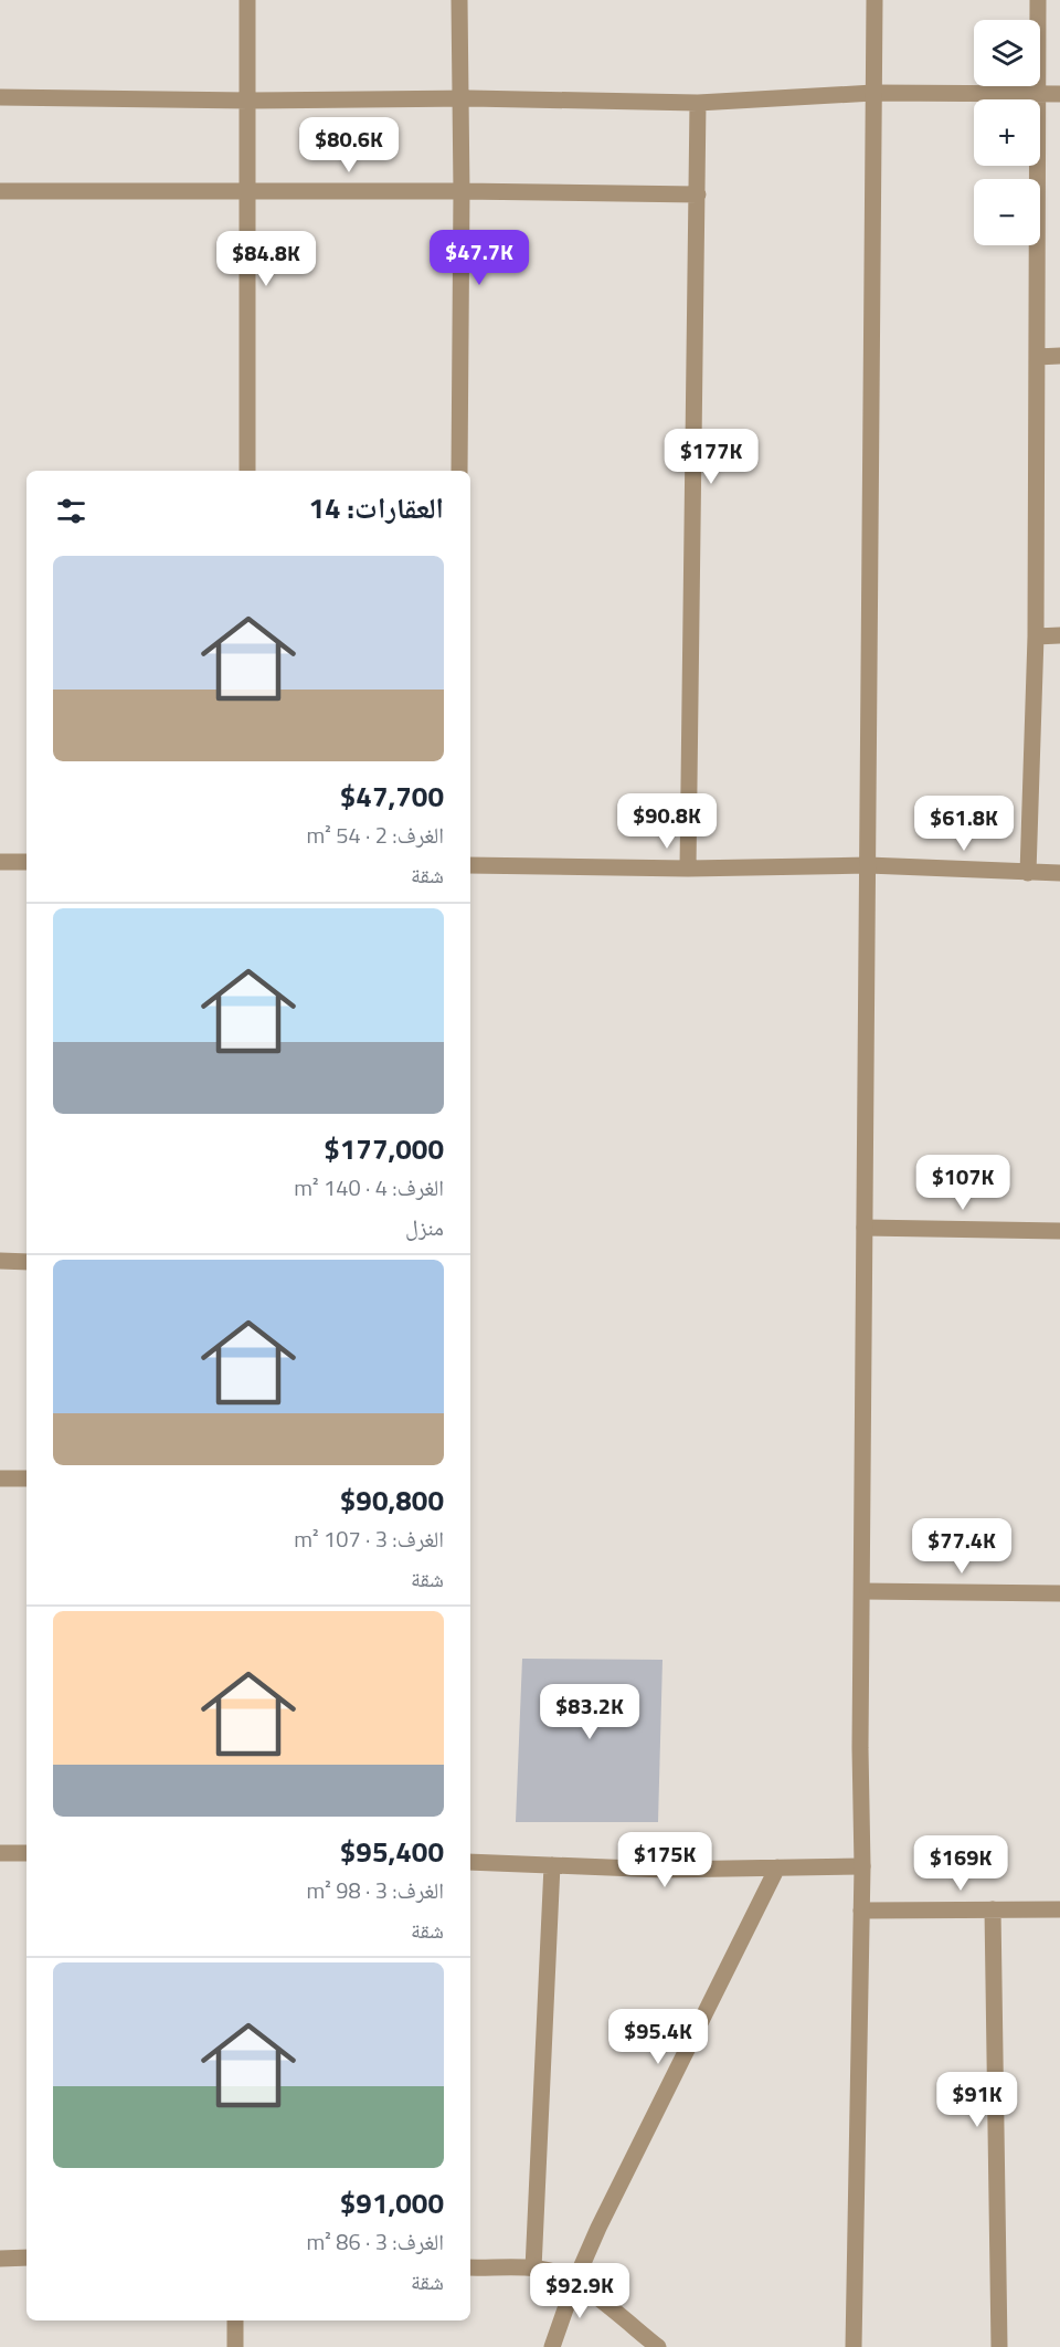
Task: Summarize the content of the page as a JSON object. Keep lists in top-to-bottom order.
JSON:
{
  "page": {
    "map_buttons": ["+", "−"],
    "price": [
      "$80.6K",
      "$47.7K",
      "$84.8K",
      "$177K",
      "$90.8K",
      "$61.8K",
      "$107K",
      "$77.4K",
      "$83.2K",
      "$175K",
      "$169K",
      "$95.4K",
      "$91K",
      "$92.9K"
    ],
    "heading": "العقارات: 14",
    "list": [
      {
        "name": "$47,700",
        "note": "الغرف: 2 · 54 m² · شقة"
      },
      {
        "name": "$177,000",
        "note": "الغرف: 4 · 140 m² · منزل"
      },
      {
        "name": "$90,800",
        "note": "الغرف: 3 · 107 m² · شقة"
      },
      {
        "name": "$95,400",
        "note": "الغرف: 3 · 98 m² · شقة"
      },
      {
        "name": "$91,000",
        "note": "الغرف: 3 · 86 m² · شقة"
      }
    ]
  }
}
